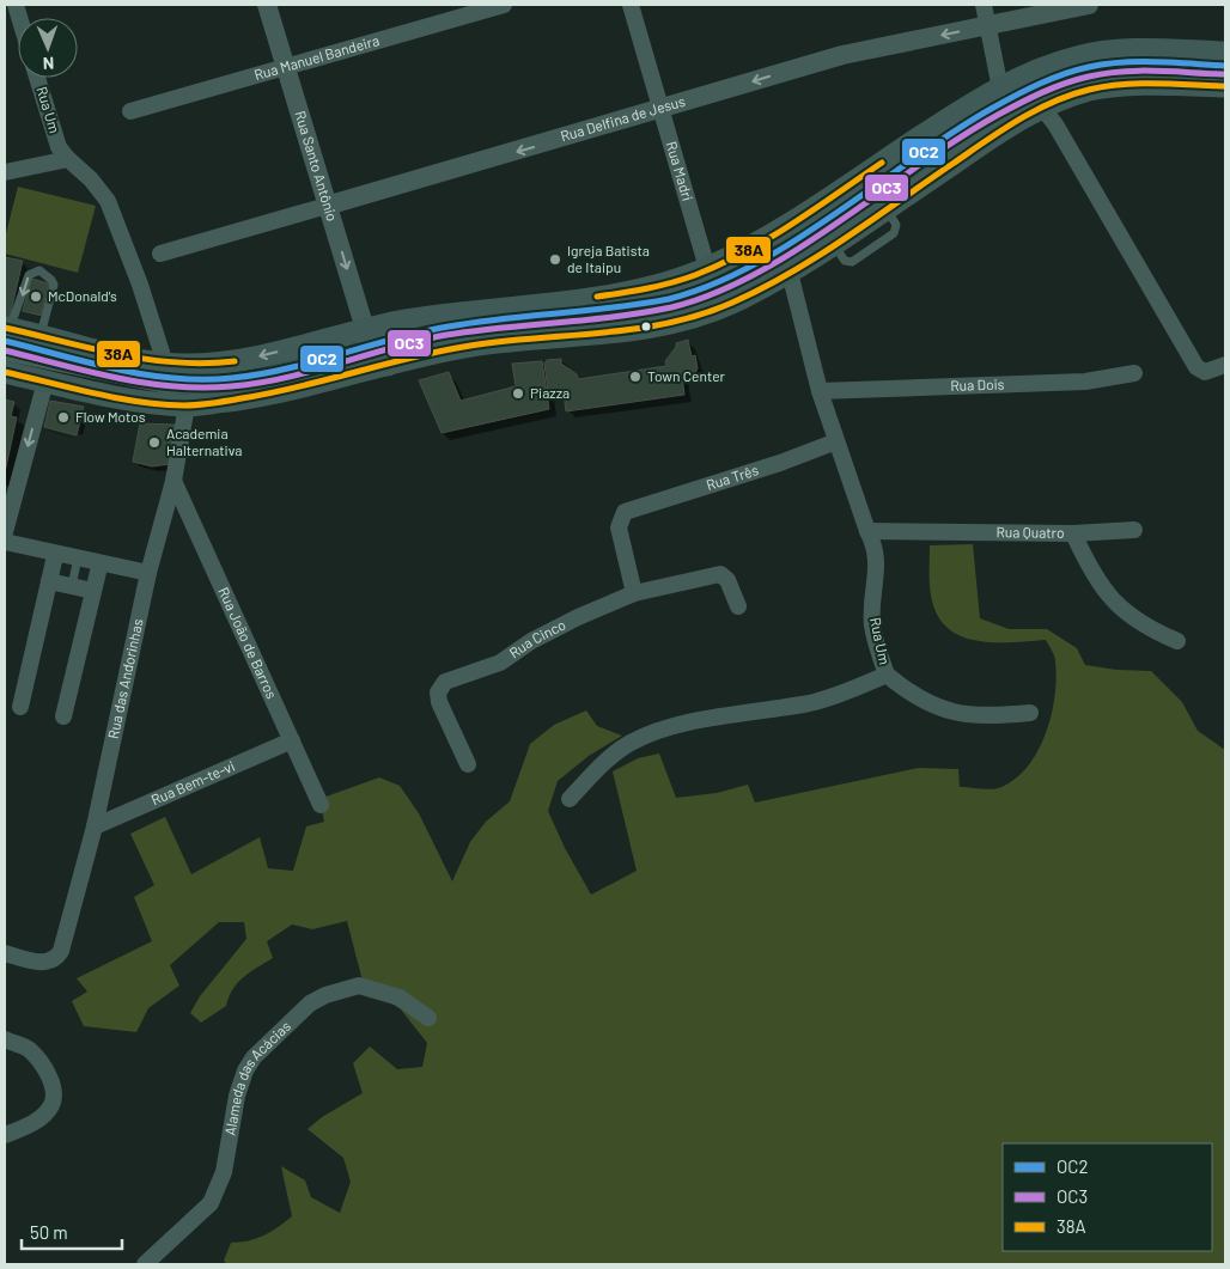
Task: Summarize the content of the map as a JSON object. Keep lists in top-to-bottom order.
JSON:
{
  "streets": {
    "street": [
      "Rua Manuel Bandeira",
      "Rua Um",
      "Rua Delfina de Jesus",
      "Rua Santo Antônio",
      "Rua Madri",
      "Rua Dois",
      "Rua Três",
      "Rua Quatro",
      "Rua Cinco",
      "Rua João de Barros",
      "Rua das Andorinhas",
      "Rua Bem-te-vi",
      "Alameda das Acácias"
    ]
  },
  "crossings": [
    ["Rua Manuel Bandeira", "Rua Santo Antônio"],
    ["Rua Um", "Rua Dois"],
    ["Rua Um", "Rua Três"],
    ["Rua Um", "Rua Quatro"],
    ["Rua Delfina de Jesus", "Rua Santo Antônio"],
    ["Rua Delfina de Jesus", "Rua Madri"],
    ["Rua Três", "Rua Cinco"],
    ["Rua João de Barros", "Rua das Andorinhas"],
    ["Rua João de Barros", "Rua Bem-te-vi"],
    ["Rua das Andorinhas", "Rua Bem-te-vi"]
  ],
  "one_way": ["Rua Delfina de Jesus", "Rua Santo Antônio"],
  "places": [
    "Igreja Batista de Itaipu",
    "McDonald's",
    "Town Center",
    "Piazza",
    "Flow Motos",
    "Academia Halternativa"
  ],
  "lines": ["transit line OC2", "transit line OC3", "transit line 38A"],
  "legend": ["OC2", "OC3", "38A"],
  "scale_bar": "50 m",
  "north": "bottom"
}
